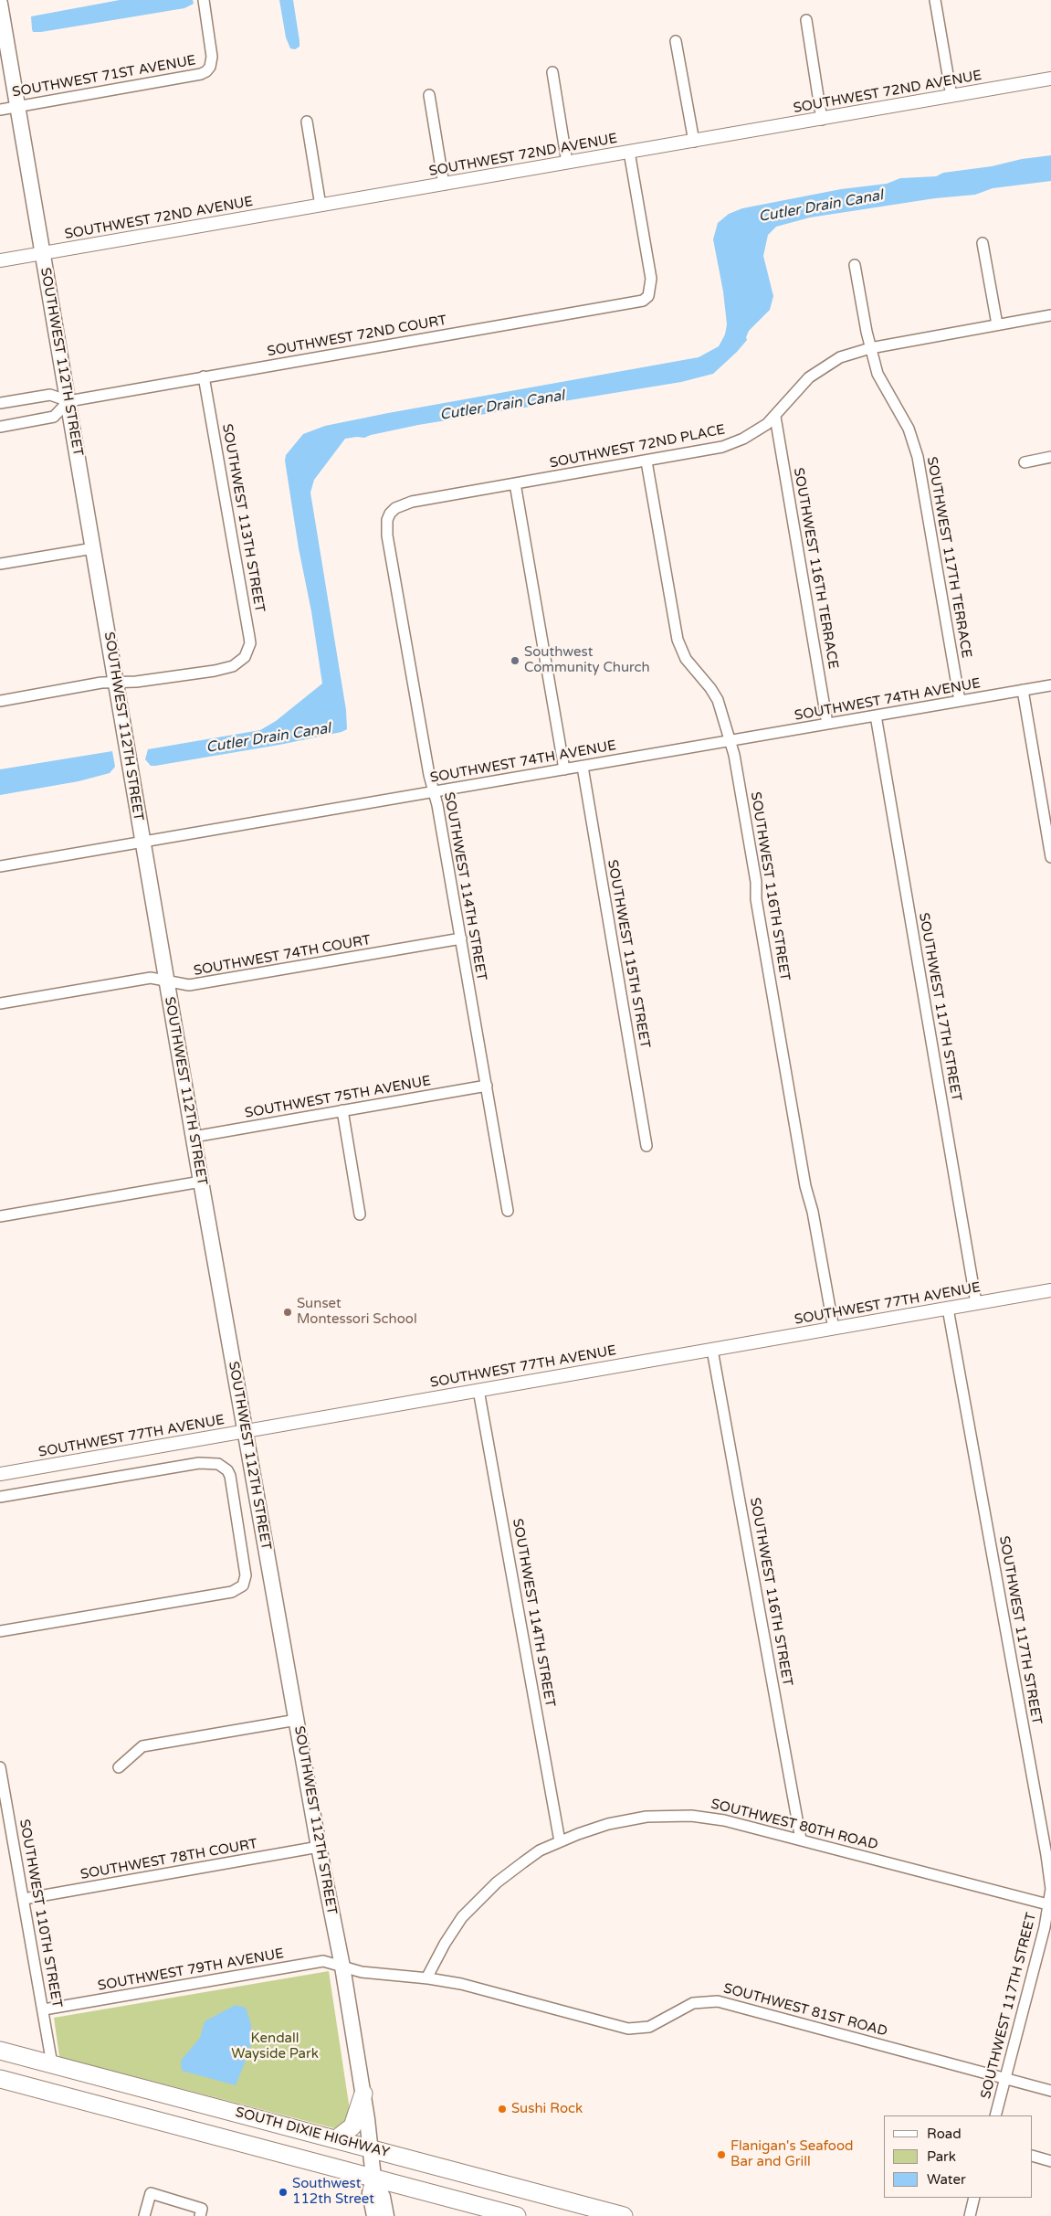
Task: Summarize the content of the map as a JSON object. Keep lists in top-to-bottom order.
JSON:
{
  "streets": {
    "highway": ["SOUTH DIXIE HIGHWAY"],
    "main road": ["SOUTHWEST 112TH STREET"],
    "street": [
      "SOUTHWEST 71ST AVENUE",
      "SOUTHWEST 72ND AVENUE",
      "SOUTHWEST 72ND COURT",
      "SOUTHWEST 72ND PLACE",
      "SOUTHWEST 113TH STREET",
      "SOUTHWEST 117TH TERRACE",
      "SOUTHWEST 116TH TERRACE",
      "SOUTHWEST 74TH AVENUE",
      "SOUTHWEST 114TH STREET",
      "SOUTHWEST 116TH STREET",
      "SOUTHWEST 115TH STREET",
      "SOUTHWEST 74TH COURT",
      "SOUTHWEST 117TH STREET",
      "SOUTHWEST 75TH AVENUE",
      "SOUTHWEST 77TH AVENUE",
      "SOUTHWEST 80TH ROAD",
      "SOUTHWEST 78TH COURT",
      "SOUTHWEST 110TH STREET",
      "SOUTHWEST 79TH AVENUE",
      "SOUTHWEST 81ST ROAD"
    ]
  },
  "crossings": [
    ["SOUTHWEST 71ST AVENUE", "SOUTHWEST 112TH STREET"],
    ["SOUTHWEST 72ND AVENUE", "SOUTHWEST 72ND COURT"],
    ["SOUTHWEST 72ND AVENUE", "SOUTHWEST 112TH STREET"],
    ["SOUTHWEST 72ND COURT", "SOUTHWEST 112TH STREET"],
    ["SOUTHWEST 72ND COURT", "SOUTHWEST 113TH STREET"],
    ["SOUTHWEST 112TH STREET", "SOUTHWEST 113TH STREET"],
    ["SOUTHWEST 112TH STREET", "SOUTHWEST 74TH AVENUE"],
    ["SOUTHWEST 112TH STREET", "SOUTHWEST 74TH COURT"],
    ["SOUTHWEST 112TH STREET", "SOUTHWEST 75TH AVENUE"],
    ["SOUTHWEST 112TH STREET", "SOUTHWEST 77TH AVENUE"],
    ["SOUTHWEST 112TH STREET", "SOUTHWEST 78TH COURT"],
    ["SOUTHWEST 112TH STREET", "SOUTHWEST 79TH AVENUE"],
    ["SOUTHWEST 112TH STREET", "SOUTHWEST 81ST ROAD"],
    ["SOUTHWEST 112TH STREET", "SOUTH DIXIE HIGHWAY"],
    ["SOUTHWEST 72ND PLACE", "SOUTHWEST 117TH TERRACE"],
    ["SOUTHWEST 72ND PLACE", "SOUTHWEST 116TH TERRACE"],
    ["SOUTHWEST 72ND PLACE", "SOUTHWEST 114TH STREET"],
    ["SOUTHWEST 72ND PLACE", "SOUTHWEST 116TH STREET"],
    ["SOUTHWEST 117TH TERRACE", "SOUTHWEST 74TH AVENUE"],
    ["SOUTHWEST 116TH TERRACE", "SOUTHWEST 74TH AVENUE"],
    ["SOUTHWEST 74TH AVENUE", "SOUTHWEST 114TH STREET"],
    ["SOUTHWEST 74TH AVENUE", "SOUTHWEST 116TH STREET"],
    ["SOUTHWEST 74TH AVENUE", "SOUTHWEST 115TH STREET"],
    ["SOUTHWEST 74TH AVENUE", "SOUTHWEST 117TH STREET"],
    ["SOUTHWEST 114TH STREET", "SOUTHWEST 74TH COURT"],
    ["SOUTHWEST 114TH STREET", "SOUTHWEST 75TH AVENUE"],
    ["SOUTHWEST 114TH STREET", "SOUTHWEST 77TH AVENUE"],
    ["SOUTHWEST 114TH STREET", "SOUTHWEST 80TH ROAD"],
    ["SOUTHWEST 116TH STREET", "SOUTHWEST 77TH AVENUE"],
    ["SOUTHWEST 116TH STREET", "SOUTHWEST 80TH ROAD"],
    ["SOUTHWEST 117TH STREET", "SOUTHWEST 77TH AVENUE"],
    ["SOUTHWEST 117TH STREET", "SOUTHWEST 80TH ROAD"],
    ["SOUTHWEST 117TH STREET", "SOUTHWEST 81ST ROAD"],
    ["SOUTHWEST 80TH ROAD", "SOUTHWEST 81ST ROAD"],
    ["SOUTHWEST 78TH COURT", "SOUTHWEST 110TH STREET"],
    ["SOUTHWEST 110TH STREET", "SOUTHWEST 79TH AVENUE"],
    ["SOUTHWEST 110TH STREET", "SOUTH DIXIE HIGHWAY"],
    ["SOUTHWEST 79TH AVENUE", "SOUTHWEST 81ST ROAD"]
  ],
  "water": ["Cutler Drain Canal"],
  "parks": ["Kendall Wayside Park"],
  "places": [
    "Southwest Community Church",
    "Sunset Montessori School",
    "Sushi Rock",
    "Flanigan's Seafood Bar and Grill",
    "Southwest 112th Street"
  ],
  "legend": ["Road", "Park", "Water"]
}
